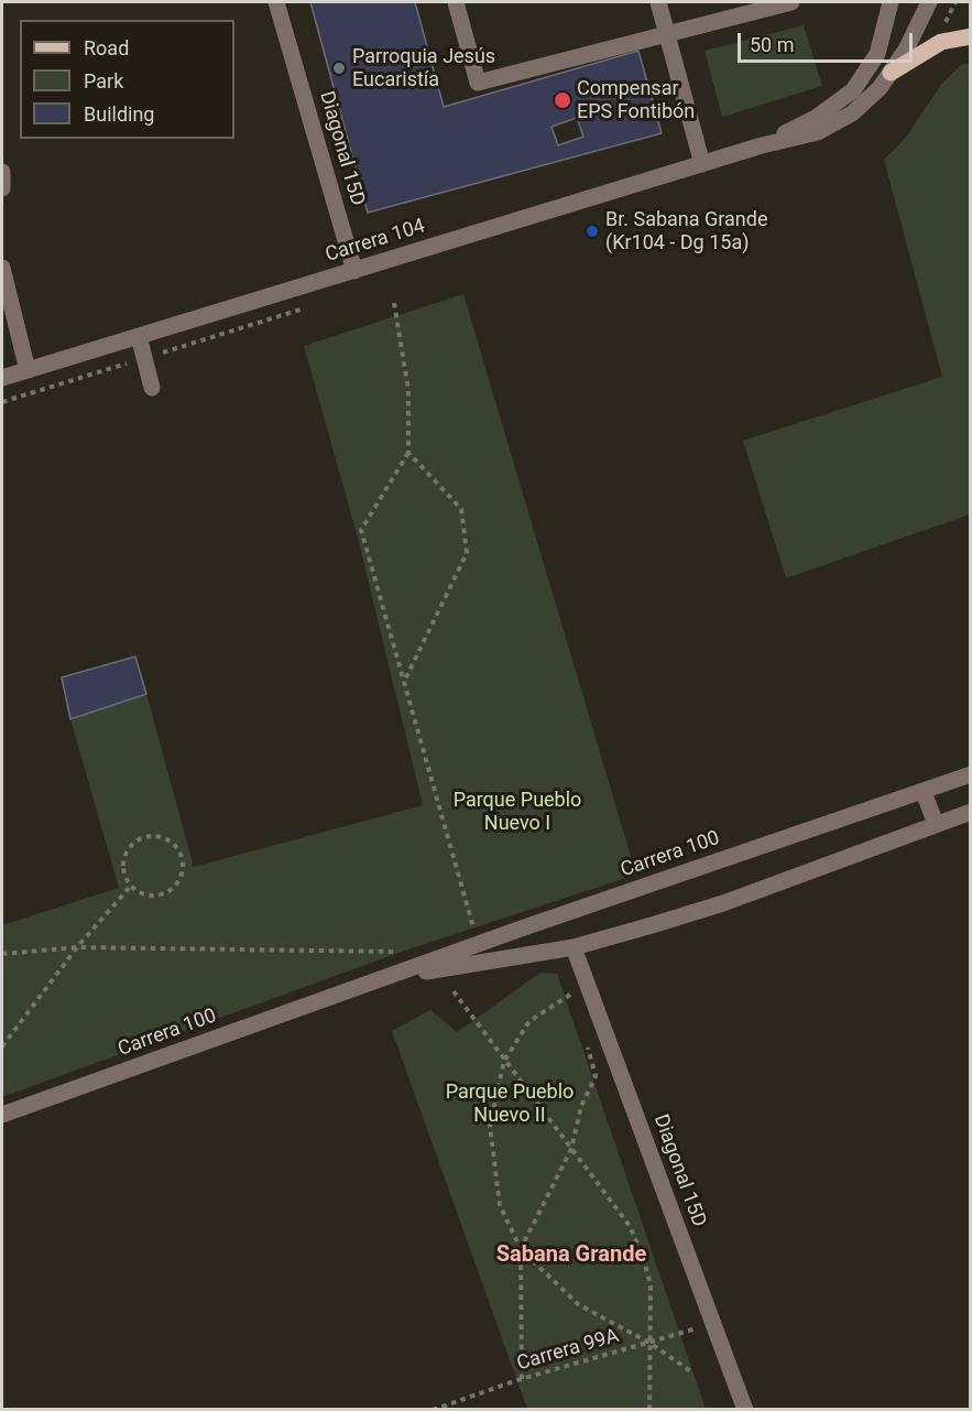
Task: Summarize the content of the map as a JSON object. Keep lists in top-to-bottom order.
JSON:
{
  "streets": {
    "street": ["Diagonal 15D", "Carrera 104", "Carrera 100"],
    "path": ["Carrera 99A"]
  },
  "crossings": [
    ["Diagonal 15D", "Carrera 104"],
    ["Diagonal 15D", "Carrera 100"],
    ["Diagonal 15D", "Carrera 99A"]
  ],
  "districts": ["Sabana Grande"],
  "parks": ["Parque Pueblo Nuevo I", "Parque Pueblo Nuevo II"],
  "places": ["Parroquia Jesús Eucaristía", "Compensar EPS Fontibón", "Br. Sabana Grande (Kr104 - Dg 15a)"],
  "legend": ["Road", "Park", "Building"],
  "scale_bar": "50 m"
}
